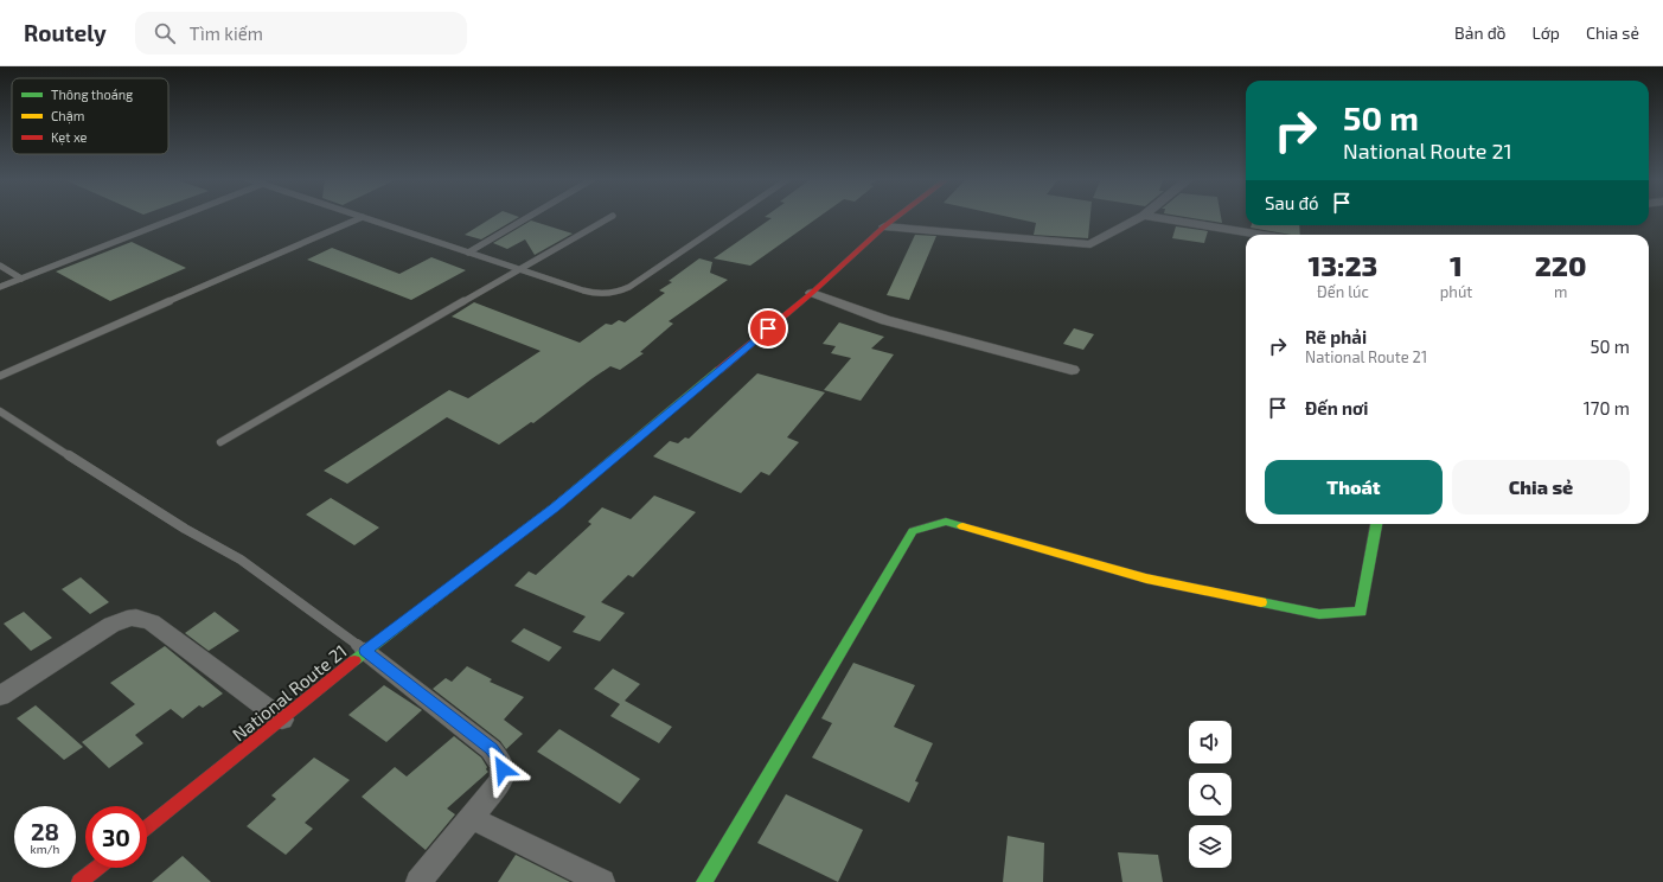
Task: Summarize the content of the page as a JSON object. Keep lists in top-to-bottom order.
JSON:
{
  "streets": {
    "main road": ["National Route 21"]
  },
  "legend": ["Thông thoáng", "Chậm", "Kẹt xe"],
  "page": {
    "header": "Routely",
    "search": "Tìm kiếm",
    "nav": ["Bản đồ", "Lớp", "Chia sẻ"],
    "turn": ["50 m", "National Route 21"],
    "then": "Sau đó",
    "eta": [
      "13:23",
      "Đến lúc",
      "1",
      "phút",
      "220",
      "m"
    ],
    "list": [
      {
        "name": "Rẽ phải",
        "note": "National Route 21",
        "value": "50 m"
      },
      {
        "name": "Đến nơi",
        "value": "170 m"
      }
    ],
    "buttons": ["Thoát", "Chia sẻ"],
    "speed": "28 km/h",
    "limit": "30"
  }
}
